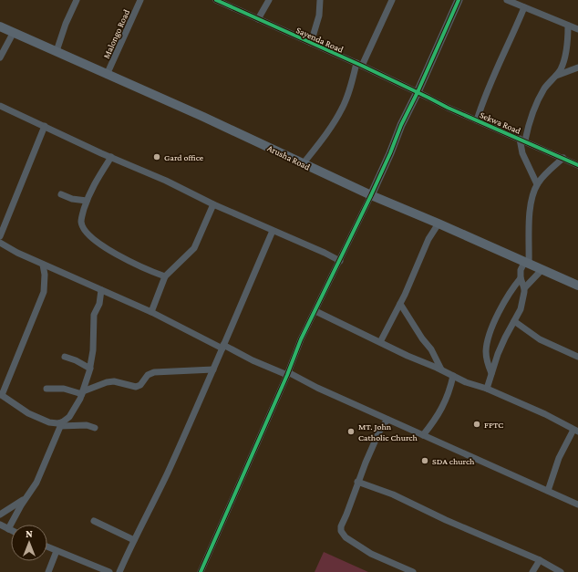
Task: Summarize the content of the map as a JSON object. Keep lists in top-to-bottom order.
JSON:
{
  "streets": {
    "main road": ["Arusha Road"],
    "street": ["Malongo Road", "Sayenda Road", "Sekwa Road"]
  },
  "crossings": [
    ["Malongo Road", "Arusha Road"],
    ["Sayenda Road", "Sekwa Road"]
  ],
  "places": [
    "Gard office",
    "FPTC",
    "MT. John Catholic Church",
    "SDA church"
  ],
  "north": "top"
}
